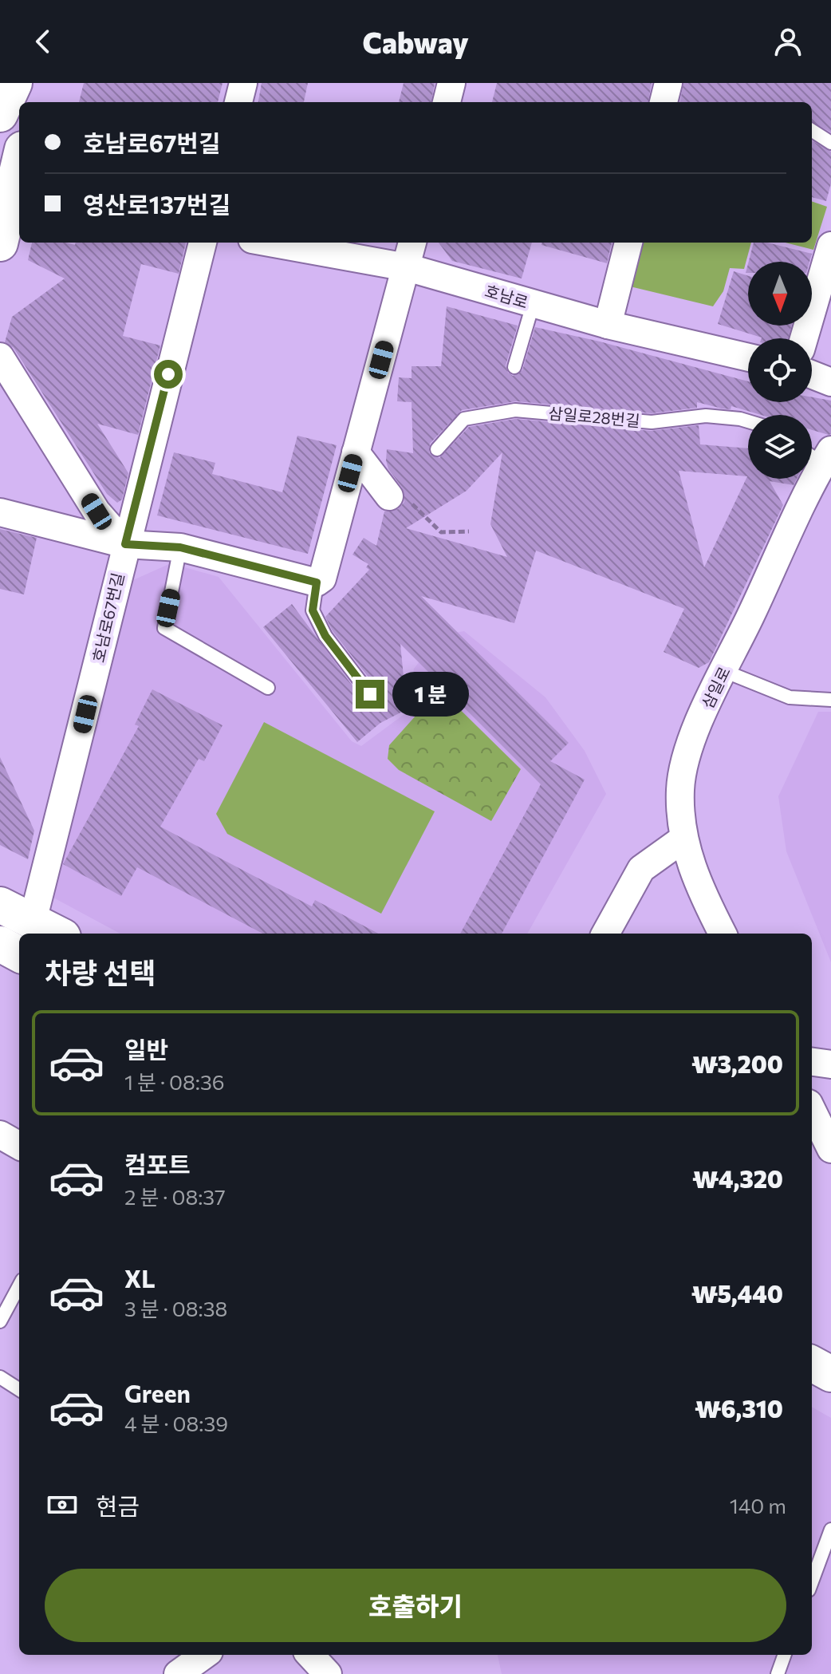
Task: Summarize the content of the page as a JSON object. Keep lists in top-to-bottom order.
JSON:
{
  "streets": {
    "street": ["호남로", "호남로67번길", "삼일로"],
    "lane": ["삼일로28번길"]
  },
  "north": "bottom",
  "page": {
    "header": "Cabway",
    "banner": ["호남로67번길", "영산로137번길"],
    "bubble": "1 분",
    "heading": "차량 선택",
    "list": [
      {
        "name": "일반",
        "note": "1 분 · 08:36",
        "value": "₩3,200"
      },
      {
        "name": "컴포트",
        "note": "2 분 · 08:37",
        "value": "₩4,320"
      },
      {
        "name": "XL",
        "note": "3 분 · 08:38",
        "value": "₩5,440"
      },
      {
        "name": "Green",
        "note": "4 분 · 08:39",
        "value": "₩6,310"
      }
    ],
    "pay": ["현금", "140 m"],
    "buttons": "호출하기"
  }
}
